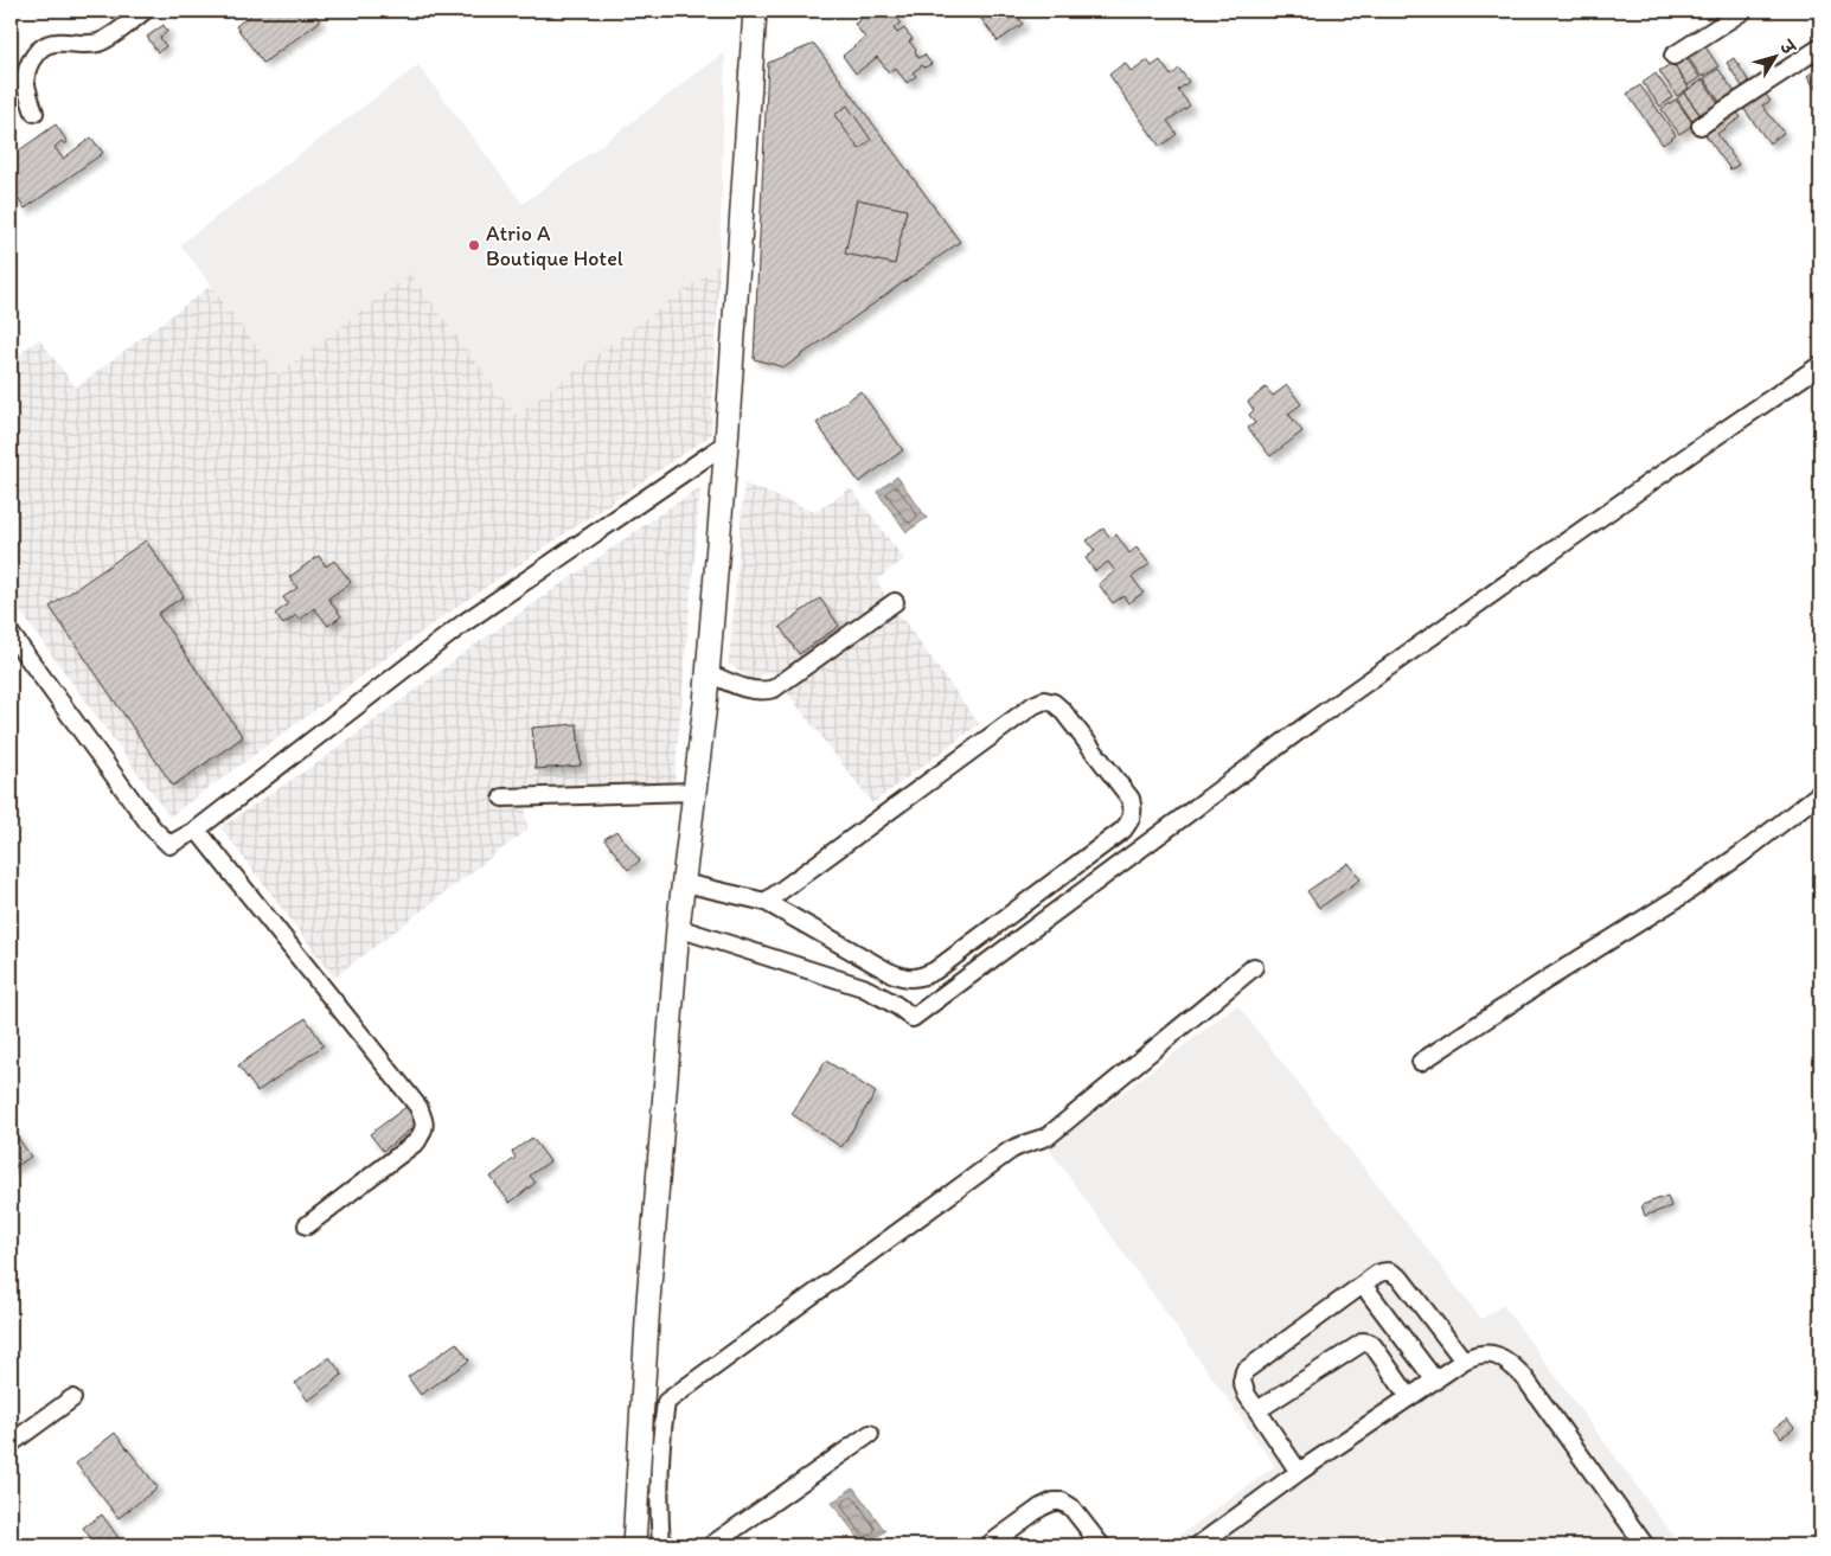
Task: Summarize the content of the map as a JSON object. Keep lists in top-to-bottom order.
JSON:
{
  "places": ["Atrio A Boutique Hotel"],
  "north": "top right"
}
